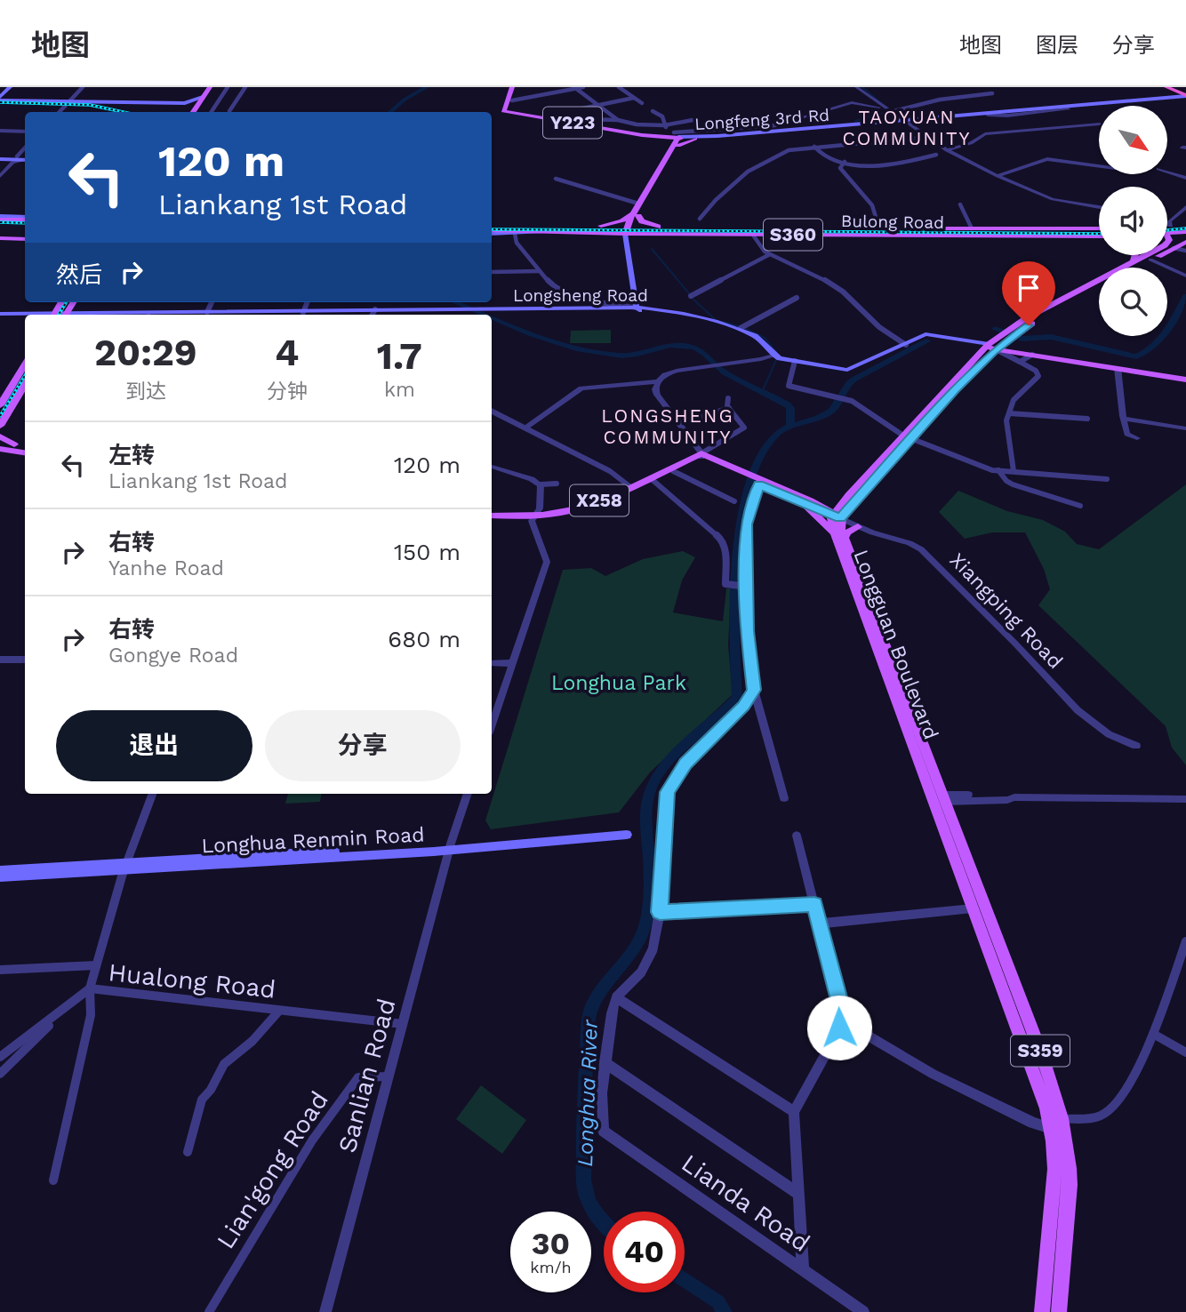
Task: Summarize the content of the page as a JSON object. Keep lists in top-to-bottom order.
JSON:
{
  "streets": {
    "main road": [
      "Longfeng 3rd Rd",
      "Y223",
      "Bulong Road",
      "S360",
      "Longsheng Road",
      "X258",
      "Longguan Boulevard",
      "Longhua Renmin Road",
      "S359"
    ],
    "street": [
      "Xiangping Road",
      "Hualong Road",
      "Sanlian Road",
      "Lian'gong Road",
      "Lianda Road"
    ]
  },
  "crossings": [
    ["Longfeng 3rd Rd", "Y223"],
    ["Xiangping Road", "Longguan Boulevard"],
    ["Longhua Renmin Road", "Sanlian Road"],
    ["Hualong Road", "Sanlian Road"],
    ["Sanlian Road", "Lian'gong Road"]
  ],
  "districts": ["TAOYUAN COMMUNITY", "LONGSHENG COMMUNITY"],
  "water": ["Longhua River"],
  "parks": ["Longhua Park"],
  "north": "bottom right",
  "page": {
    "header": "地图",
    "nav": ["地图", "图层", "分享"],
    "turn": ["120 m", "Liankang 1st Road"],
    "then": "然后",
    "eta": [
      "20:29",
      "到达",
      "4",
      "分钟",
      "1.7",
      "km"
    ],
    "list": [
      {
        "name": "左转",
        "note": "Liankang 1st Road",
        "value": "120 m"
      },
      {
        "name": "右转",
        "note": "Yanhe Road",
        "value": "150 m"
      },
      {
        "name": "右转",
        "note": "Gongye Road",
        "value": "680 m"
      }
    ],
    "buttons": ["退出", "分享"],
    "speed": "30 km/h",
    "limit": "40"
  }
}
